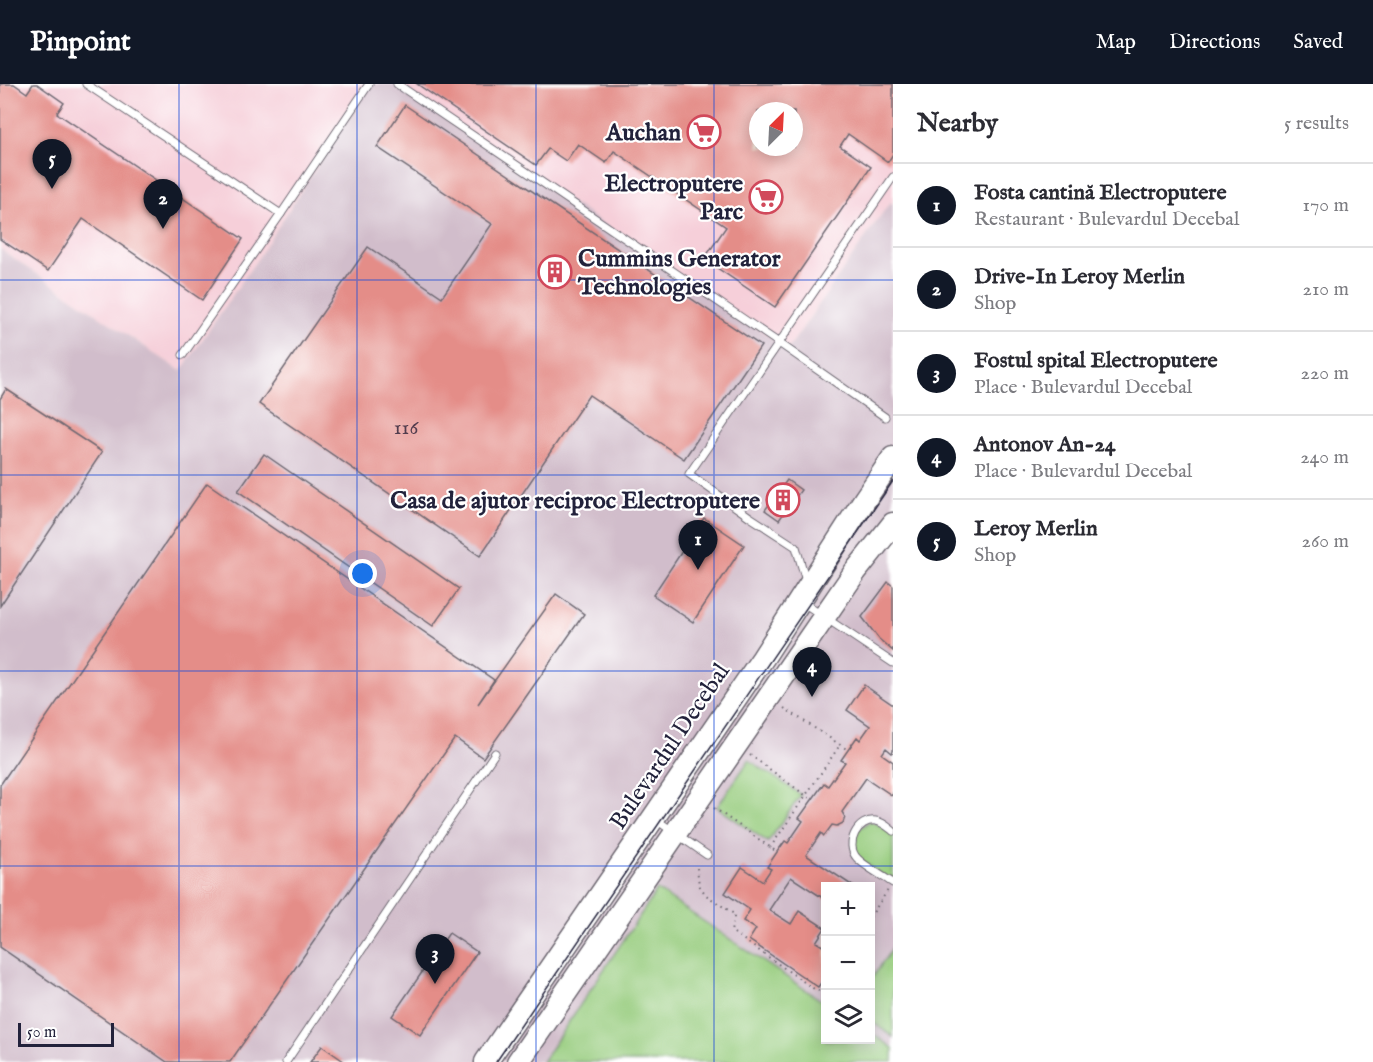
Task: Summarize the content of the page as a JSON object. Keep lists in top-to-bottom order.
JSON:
{
  "streets": {
    "main road": ["Bulevardul Decebal"]
  },
  "places": {
    "supermarket": ["Auchan", "Electroputere Parc"],
    "building": ["Cummins Generator Technologies", "Casa de ajutor reciproc Electroputere"]
  },
  "house_numbers": ["116"],
  "scale_bar": "50 m",
  "north": "top right",
  "page": {
    "header": "Pinpoint",
    "nav": ["Map", "Directions", "Saved"],
    "heading": ["Nearby", "5 results"],
    "pins": [
      "5",
      "2",
      "1",
      "4",
      "3"
    ],
    "list": [
      {
        "mark": "1",
        "name": "Fosta cantină Electroputere",
        "note": "Restaurant · Bulevardul Decebal",
        "value": "170 m"
      },
      {
        "mark": "2",
        "name": "Drive-In Leroy Merlin",
        "note": "Shop",
        "value": "210 m"
      },
      {
        "mark": "3",
        "name": "Fostul spital Electroputere",
        "note": "Place · Bulevardul Decebal",
        "value": "220 m"
      },
      {
        "mark": "4",
        "name": "Antonov An-24",
        "note": "Place · Bulevardul Decebal",
        "value": "240 m"
      },
      {
        "mark": "5",
        "name": "Leroy Merlin",
        "note": "Shop",
        "value": "260 m"
      }
    ],
    "map_buttons": ["+", "−"],
    "scale": "50 m"
  }
}
